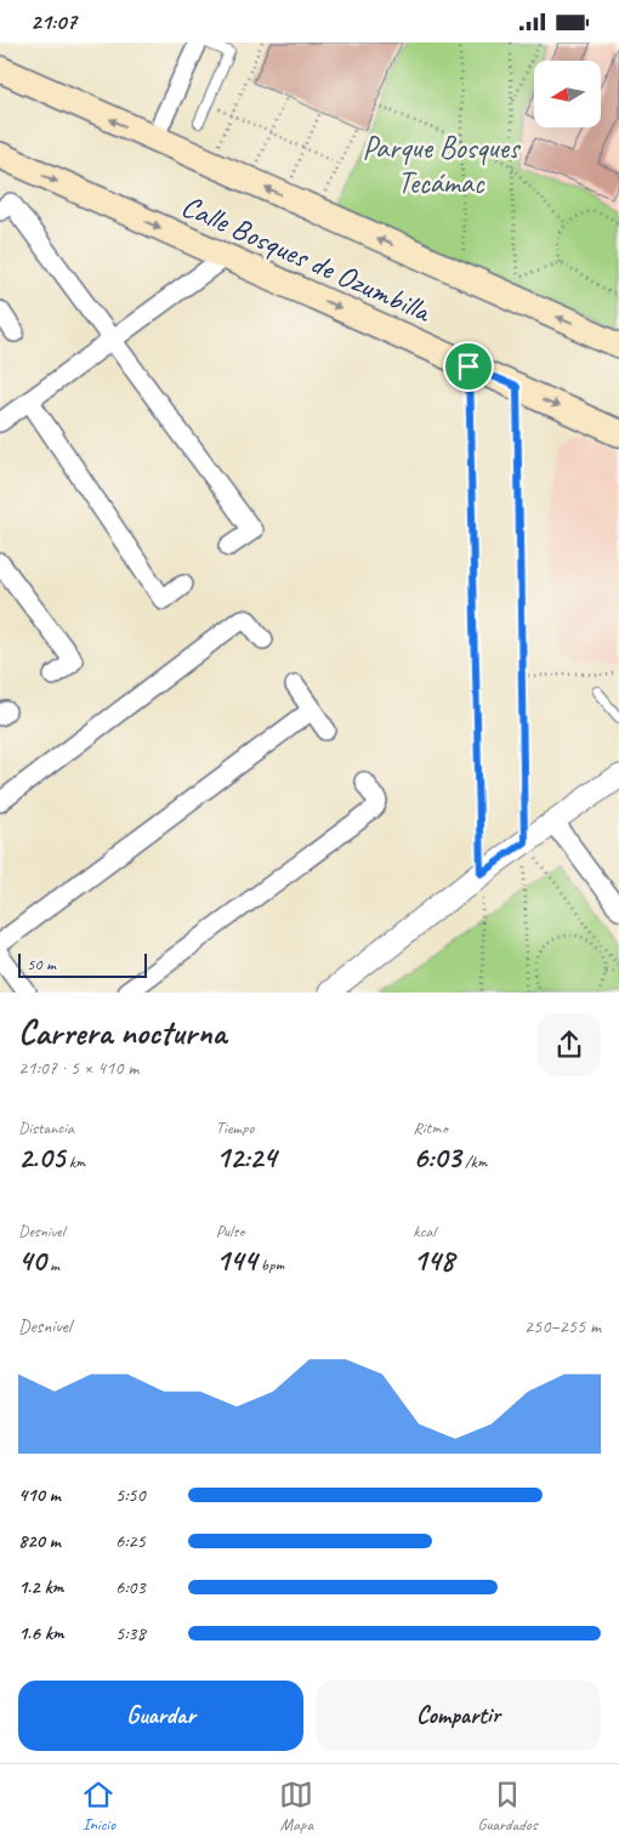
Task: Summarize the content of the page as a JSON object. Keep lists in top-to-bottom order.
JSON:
{
  "streets": {
    "main road": ["Calle Bosques de Ozumbilla"]
  },
  "parks": ["Parque Bosques Tecámac"],
  "scale_bar": "50 m",
  "north": "left",
  "page": {
    "status": "21:07",
    "scale": "50 m",
    "heading": ["Carrera nocturna", "21:07 · 5 × 410 m"],
    "stats": [
      ["Distancia", "2.05 km"],
      ["Tiempo", "12:24"],
      ["Ritmo", "6:03 /km"],
      ["Desnivel", "40 m"],
      ["Pulso", "144 bpm"],
      ["kcal", "148"]
    ],
    "chart": ["Desnivel", "250–255 m"],
    "list": [
      {
        "name": "410 m",
        "note": "5:50"
      },
      {
        "name": "820 m",
        "note": "6:25"
      },
      {
        "name": "1.2 km",
        "note": "6:03"
      },
      {
        "name": "1.6 km",
        "note": "5:38"
      }
    ],
    "buttons": ["Guardar", "Compartir"],
    "tabs": ["Inicio", "Mapa", "Guardados"]
  }
}
